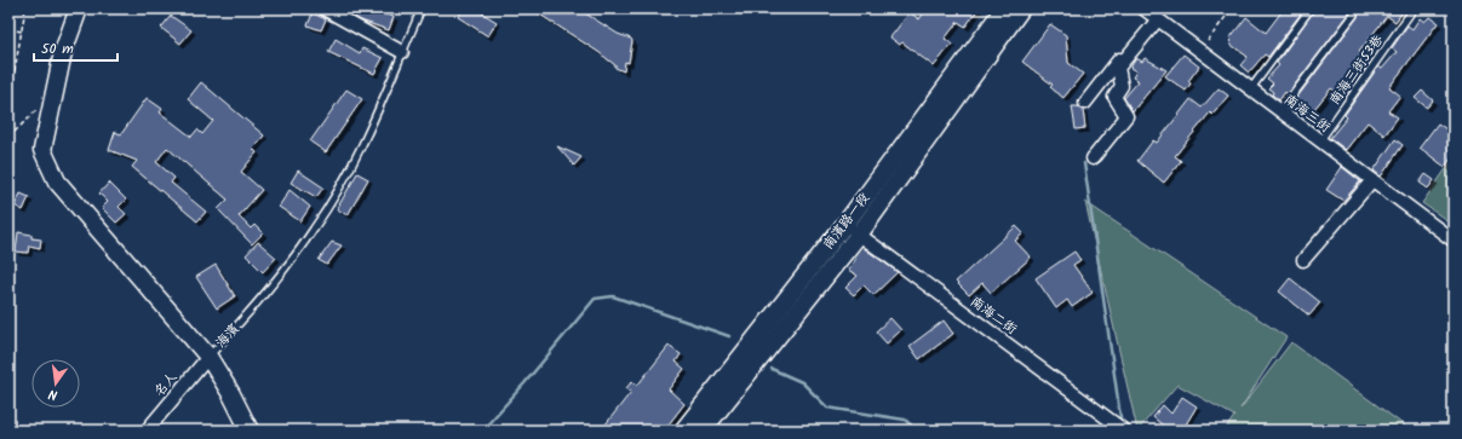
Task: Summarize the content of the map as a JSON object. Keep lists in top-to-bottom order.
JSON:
{
  "streets": {
    "main road": ["南濱路一段", "海濱"],
    "street": ["南海三街", "南海二街", "名人"],
    "lane": ["南海三街53巷"]
  },
  "crossings": [
    ["南海三街53巷", "南海三街"],
    ["南濱路一段", "南海二街"],
    ["海濱", "名人"]
  ],
  "scale_bar": "50 m",
  "north": "bottom"
}
